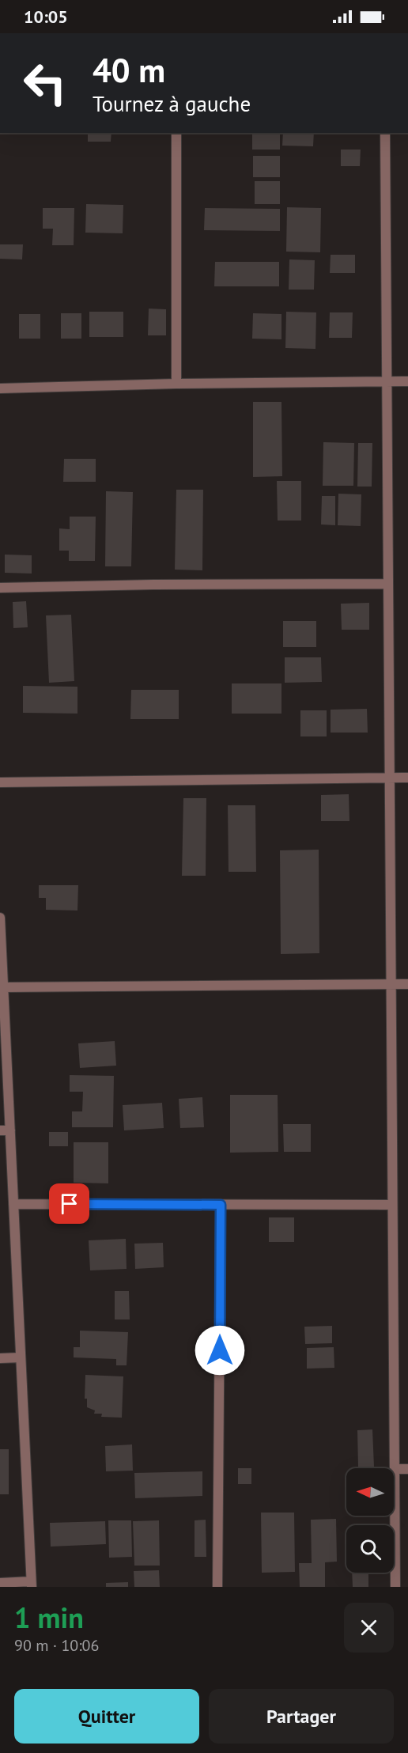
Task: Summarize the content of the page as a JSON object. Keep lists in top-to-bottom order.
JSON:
{
  "north": "left",
  "page": {
    "status": "10:05",
    "turn": ["40 m", "Tournez à gauche"],
    "heading": ["1 min", "90 m · 10:06"],
    "buttons": ["Quitter", "Partager"]
  }
}
